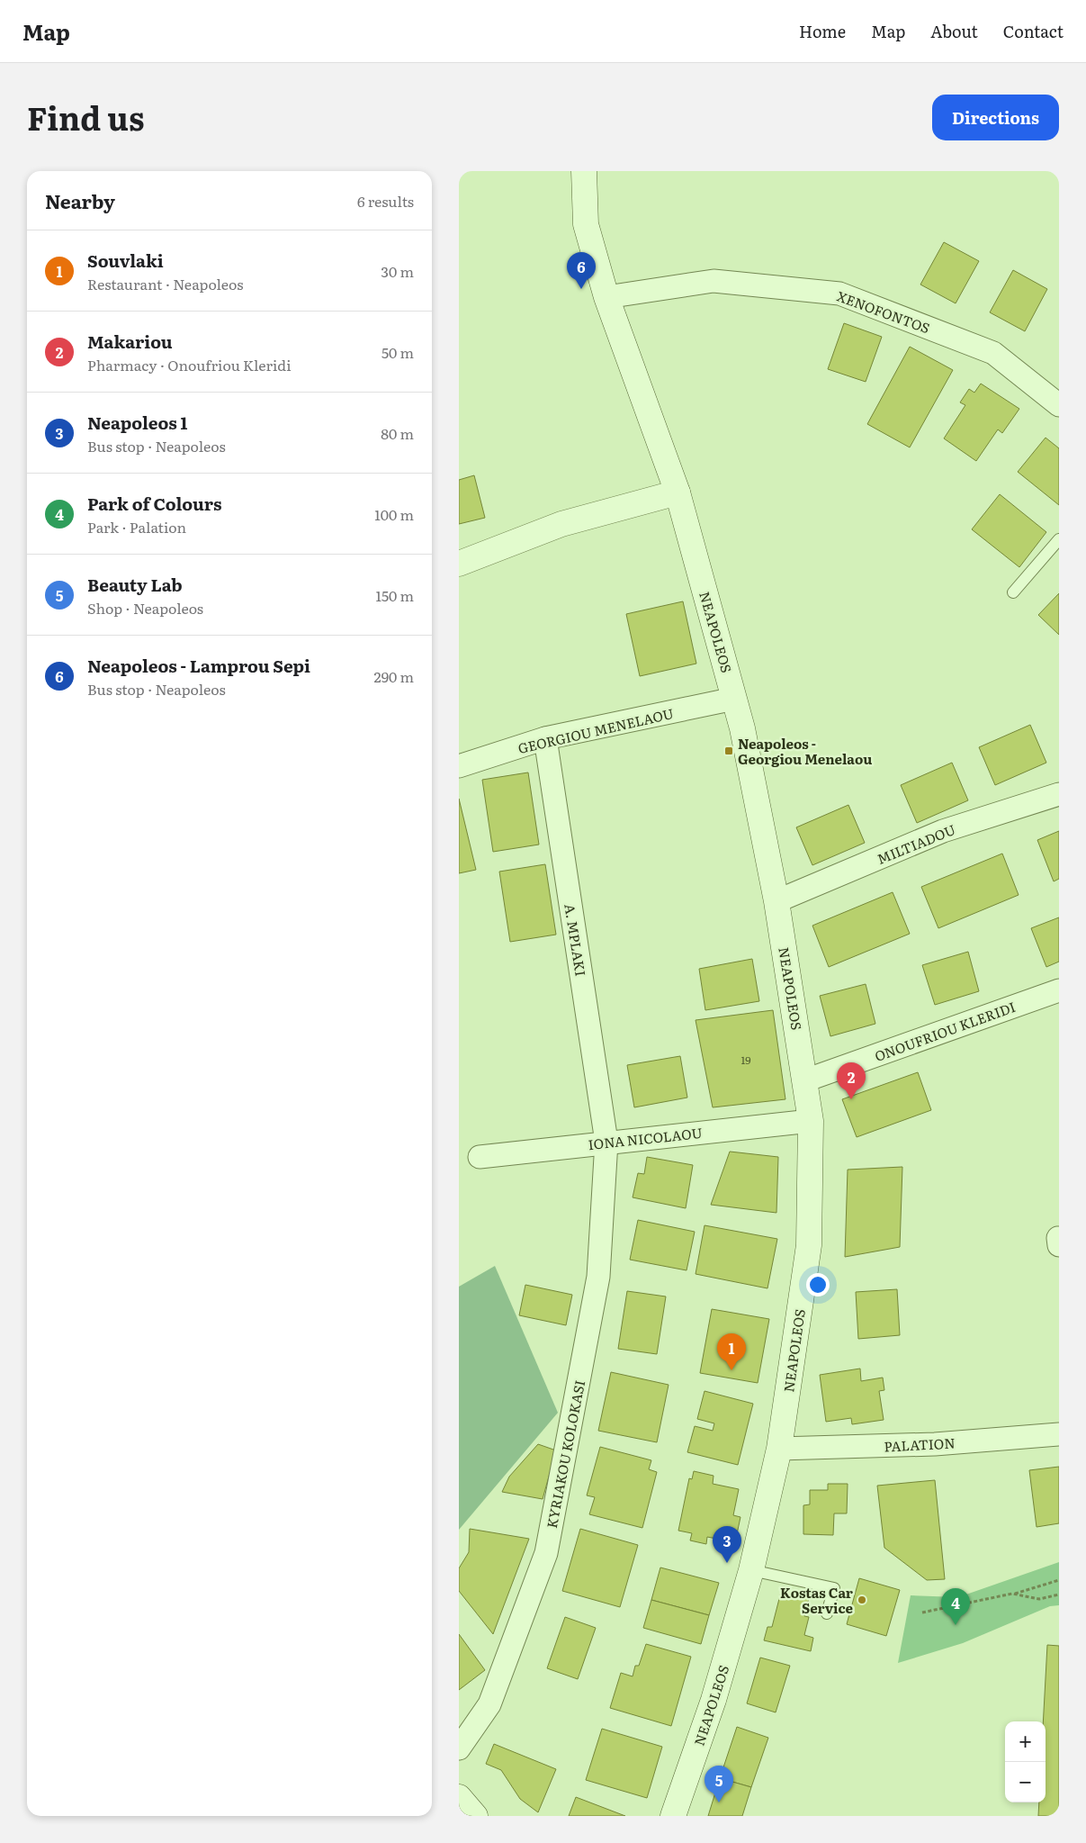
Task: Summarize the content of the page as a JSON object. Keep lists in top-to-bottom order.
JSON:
{
  "streets": {
    "main road": ["NEAPOLEOS"],
    "street": [
      "XENOFONTOS",
      "GEORGIOU MENELAOU",
      "MILTIADOU",
      "A. MPLAKI",
      "ONOUFRIOU KLERIDI",
      "IONA NICOLAOU",
      "PALATION",
      "KYRIAKOU KOLOKASI"
    ]
  },
  "crossings": [
    ["XENOFONTOS", "NEAPOLEOS"],
    ["NEAPOLEOS", "GEORGIOU MENELAOU"],
    ["NEAPOLEOS", "MILTIADOU"],
    ["NEAPOLEOS", "ONOUFRIOU KLERIDI"],
    ["NEAPOLEOS", "IONA NICOLAOU"],
    ["NEAPOLEOS", "PALATION"],
    ["GEORGIOU MENELAOU", "A. MPLAKI"],
    ["A. MPLAKI", "IONA NICOLAOU"],
    ["A. MPLAKI", "KYRIAKOU KOLOKASI"],
    ["IONA NICOLAOU", "KYRIAKOU KOLOKASI"]
  ],
  "places": {
    "transit": ["Neapoleos - Georgiou Menelaou"],
    "other": ["Kostas Car Service"]
  },
  "house_numbers": ["19"],
  "page": {
    "header": "Map",
    "nav": [
      "Home",
      "Map",
      "About",
      "Contact"
    ],
    "title": "Find us",
    "buttons": "Directions",
    "heading": ["Nearby", "6 results"],
    "list": [
      {
        "mark": "1",
        "name": "Souvlaki",
        "note": "Restaurant · Neapoleos",
        "value": "30 m"
      },
      {
        "mark": "2",
        "name": "Makariou",
        "note": "Pharmacy · Onoufriou Kleridi",
        "value": "50 m"
      },
      {
        "mark": "3",
        "name": "Neapoleos 1",
        "note": "Bus stop · Neapoleos",
        "value": "80 m"
      },
      {
        "mark": "4",
        "name": "Park of Colours",
        "note": "Park · Palation",
        "value": "100 m"
      },
      {
        "mark": "5",
        "name": "Beauty Lab",
        "note": "Shop · Neapoleos",
        "value": "150 m"
      },
      {
        "mark": "6",
        "name": "Neapoleos - Lamprou Sepi",
        "note": "Bus stop · Neapoleos",
        "value": "290 m"
      }
    ],
    "pins": [
      "6",
      "2",
      "1",
      "3",
      "4",
      "5"
    ],
    "map_buttons": ["+", "−"]
  }
}
